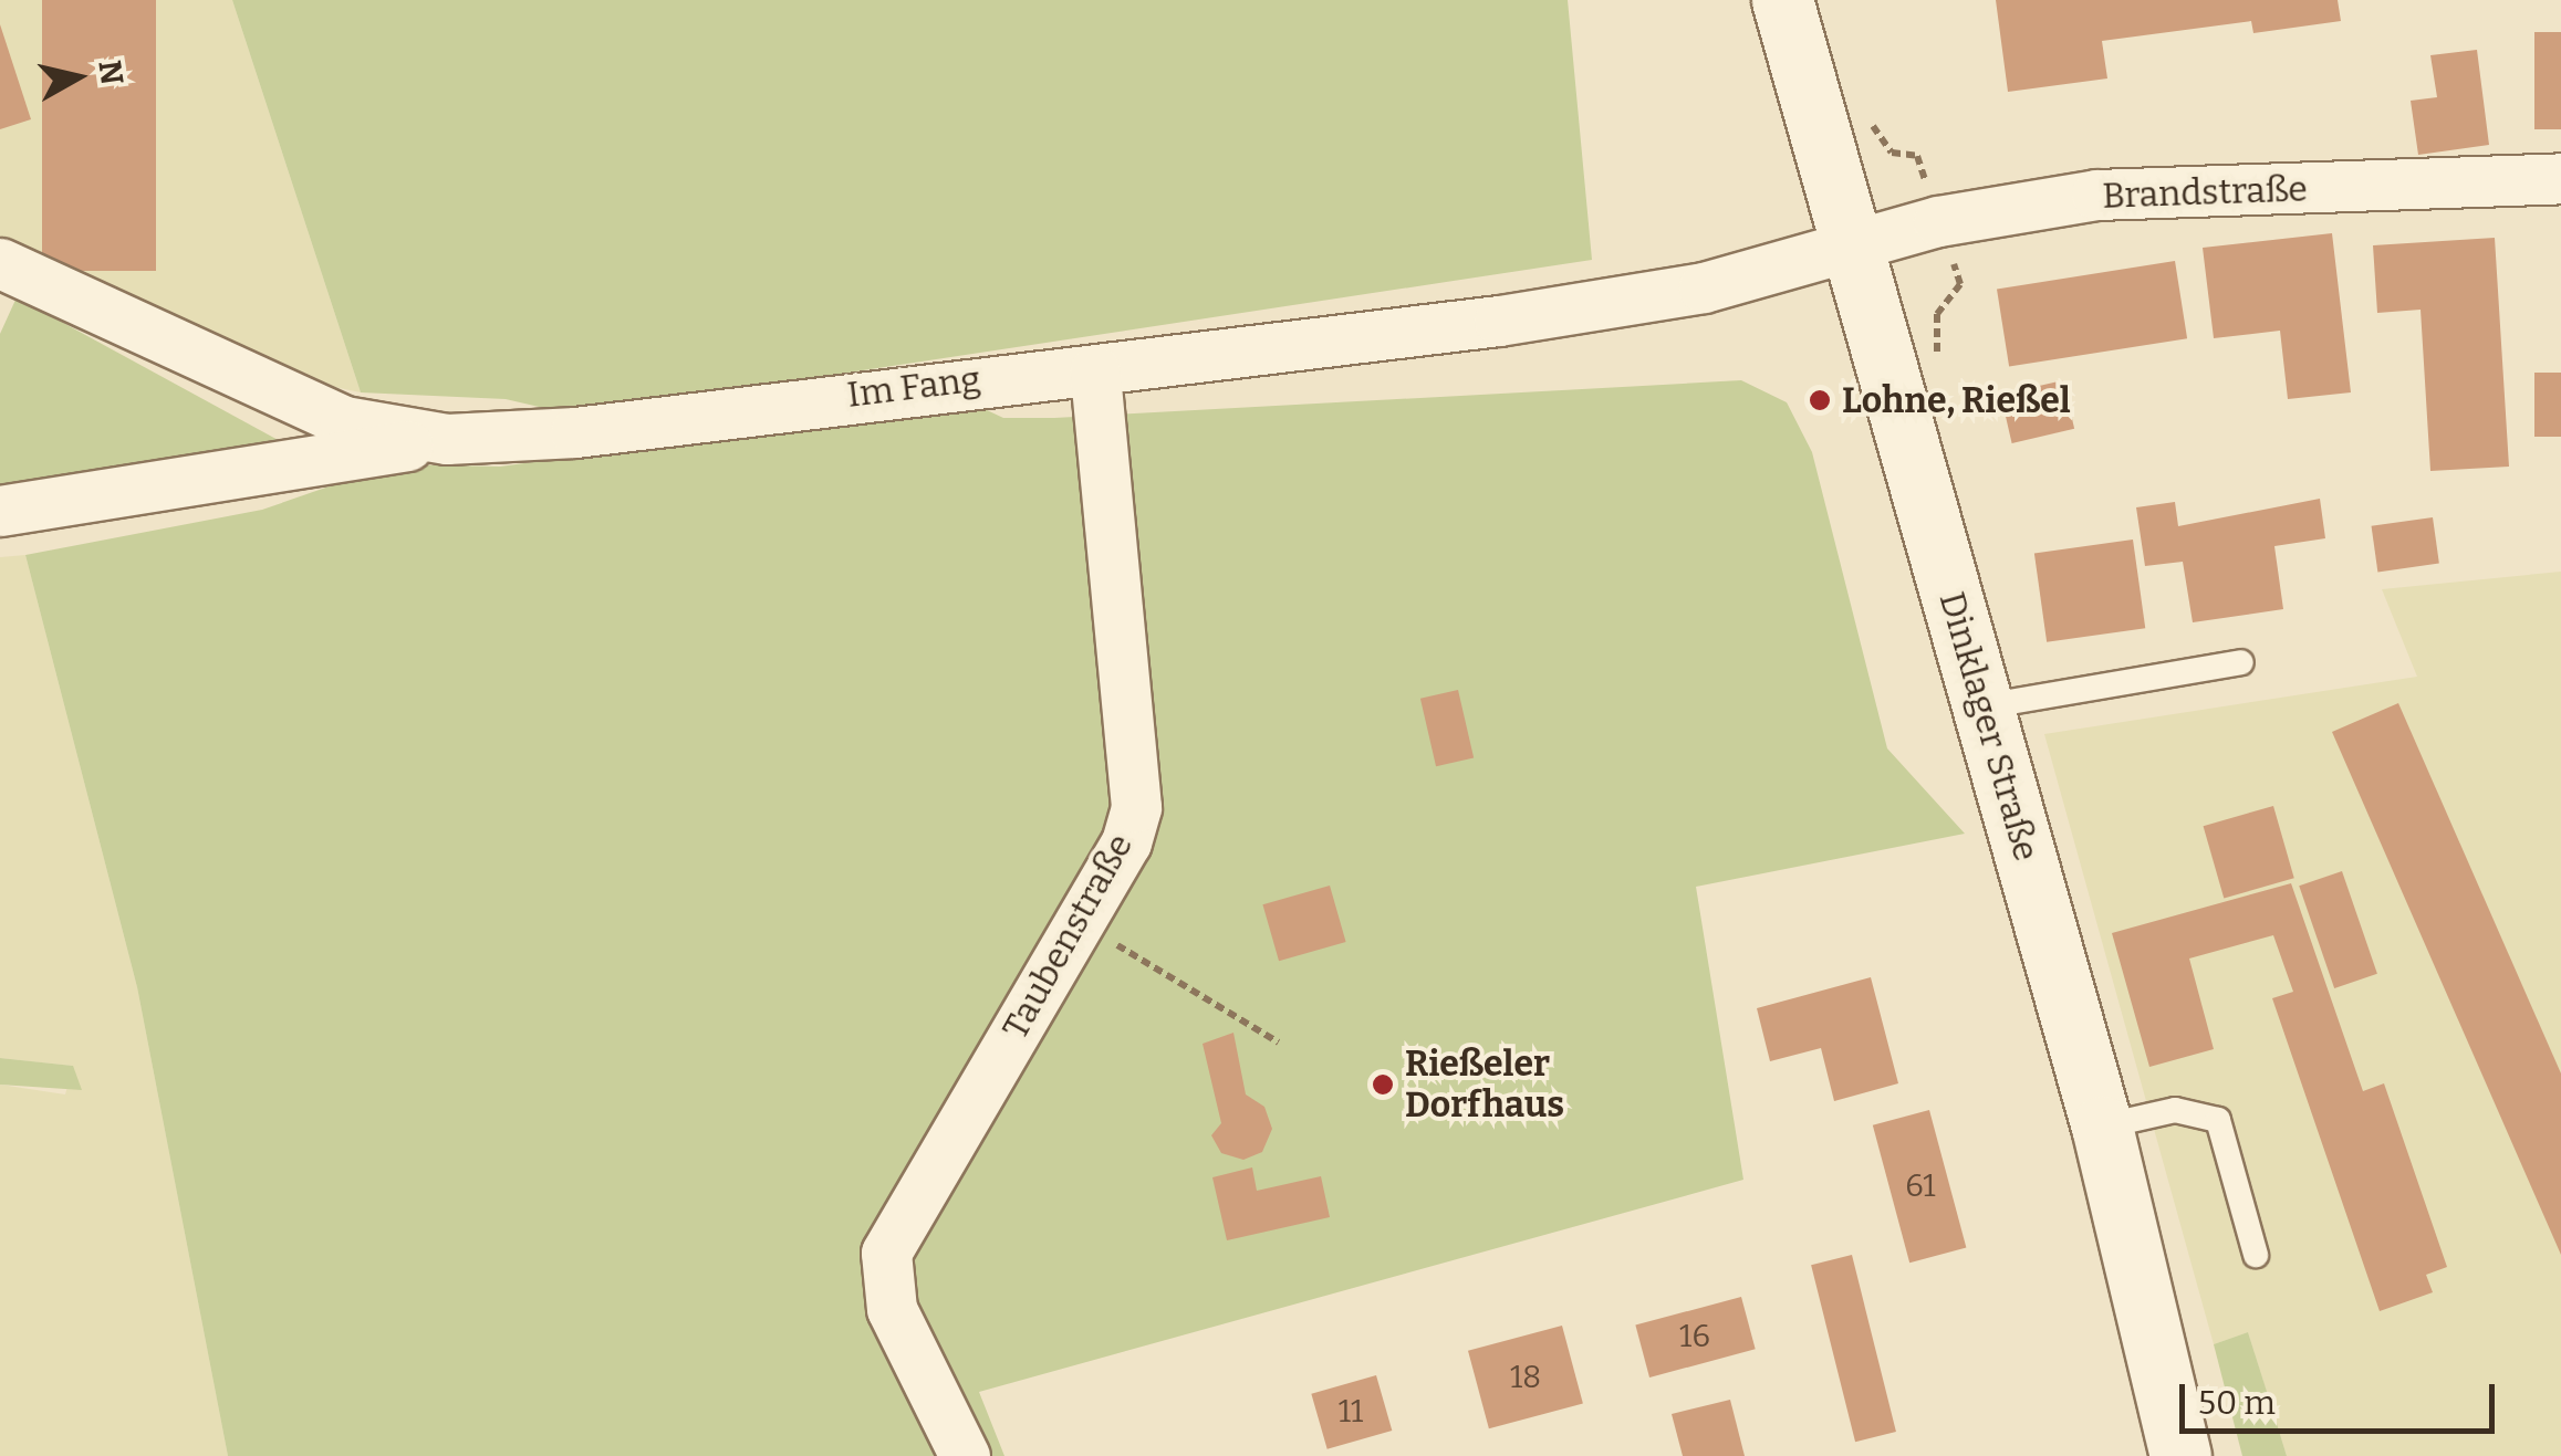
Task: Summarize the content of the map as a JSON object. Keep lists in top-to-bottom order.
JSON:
{
  "streets": {
    "main road": ["Dinklager Straße"],
    "street": ["Brandstraße", "Im Fang", "Taubenstraße"]
  },
  "crossings": [
    ["Brandstraße", "Im Fang"],
    ["Brandstraße", "Dinklager Straße"],
    ["Im Fang", "Dinklager Straße"],
    ["Im Fang", "Taubenstraße"]
  ],
  "places": ["Lohne, Rießel", "Rießeler Dorfhaus"],
  "house_numbers": [
    "61",
    "16",
    "18",
    "11"
  ],
  "scale_bar": "50 m",
  "north": "right"
}
